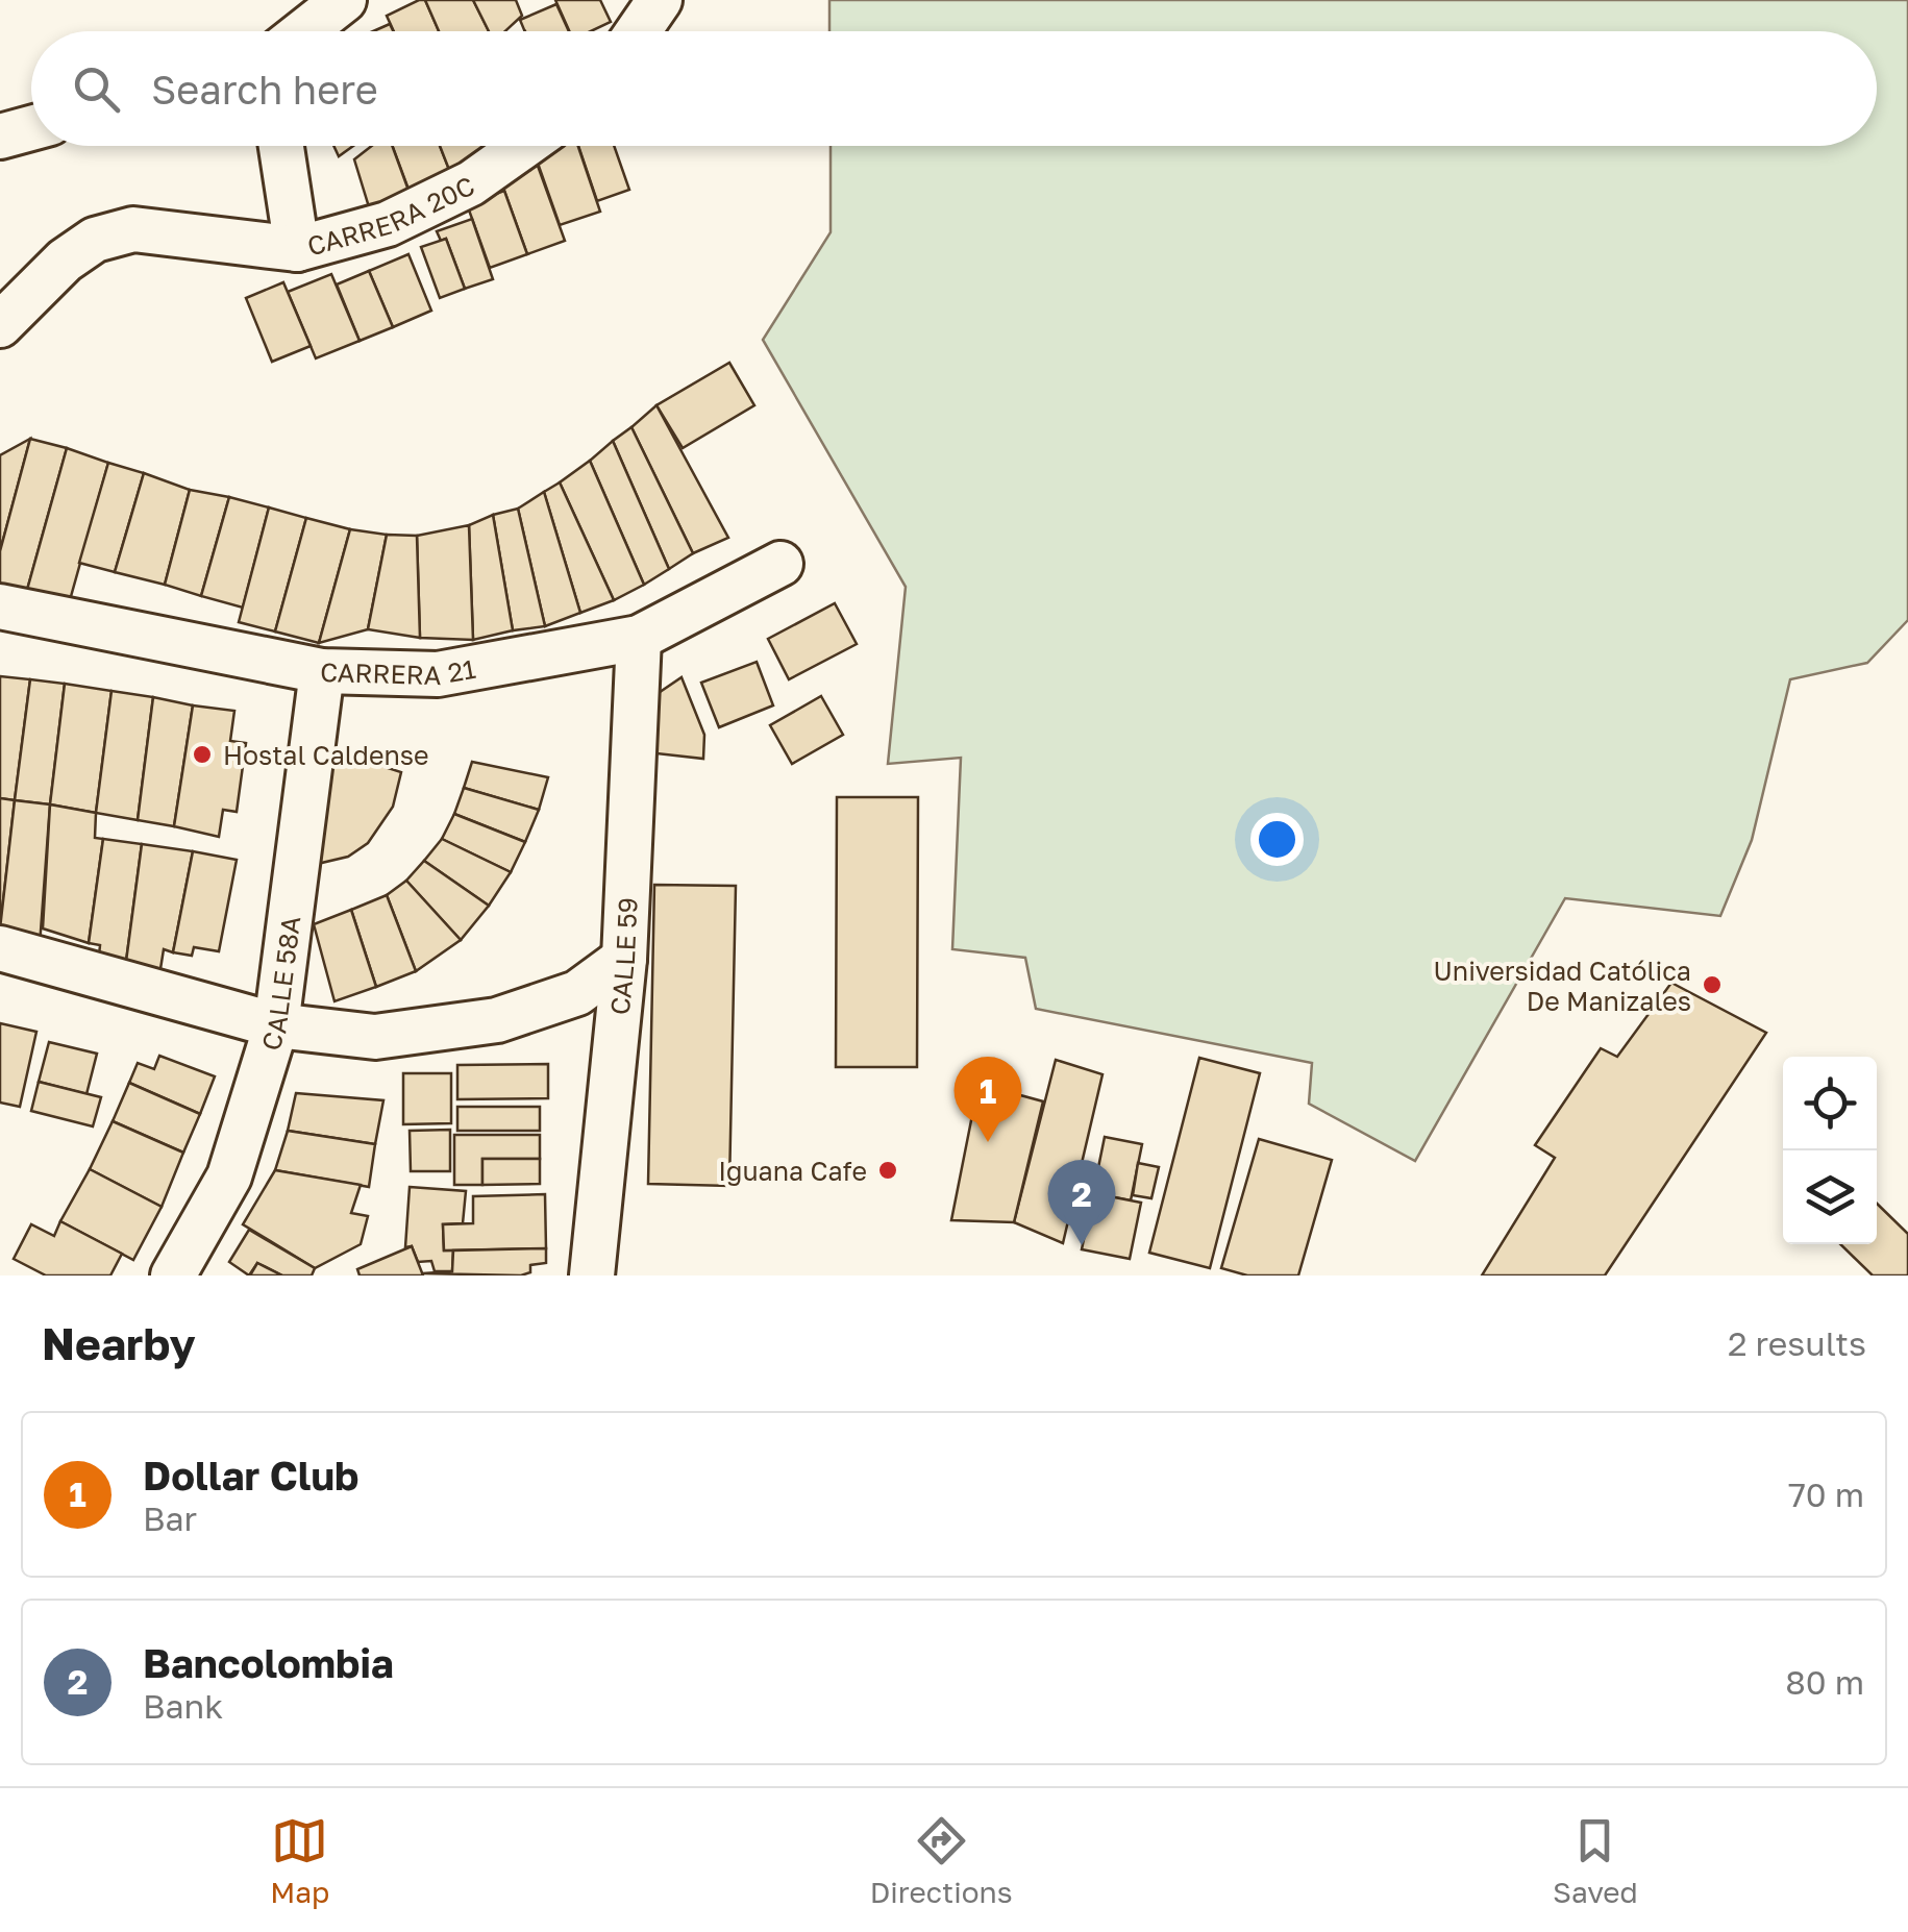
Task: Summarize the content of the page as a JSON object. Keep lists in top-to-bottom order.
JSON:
{
  "streets": {
    "street": [
      "CARRERA 20C",
      "CARRERA 21",
      "CALLE 59",
      "CALLE 58A"
    ]
  },
  "crossings": [
    ["CARRERA 21", "CALLE 59"],
    ["CARRERA 21", "CALLE 58A"]
  ],
  "places": ["Hostal Caldense", "Universidad Católica De Manizales", "Iguana Cafe"],
  "page": {
    "search": "Search here",
    "pins": ["1", "2"],
    "heading": ["Nearby", "2 results"],
    "list": [
      {
        "mark": "1",
        "name": "Dollar Club",
        "note": "Bar",
        "value": "70 m"
      },
      {
        "mark": "2",
        "name": "Bancolombia",
        "note": "Bank",
        "value": "80 m"
      }
    ],
    "nav": ["Map", "Directions", "Saved"]
  }
}
